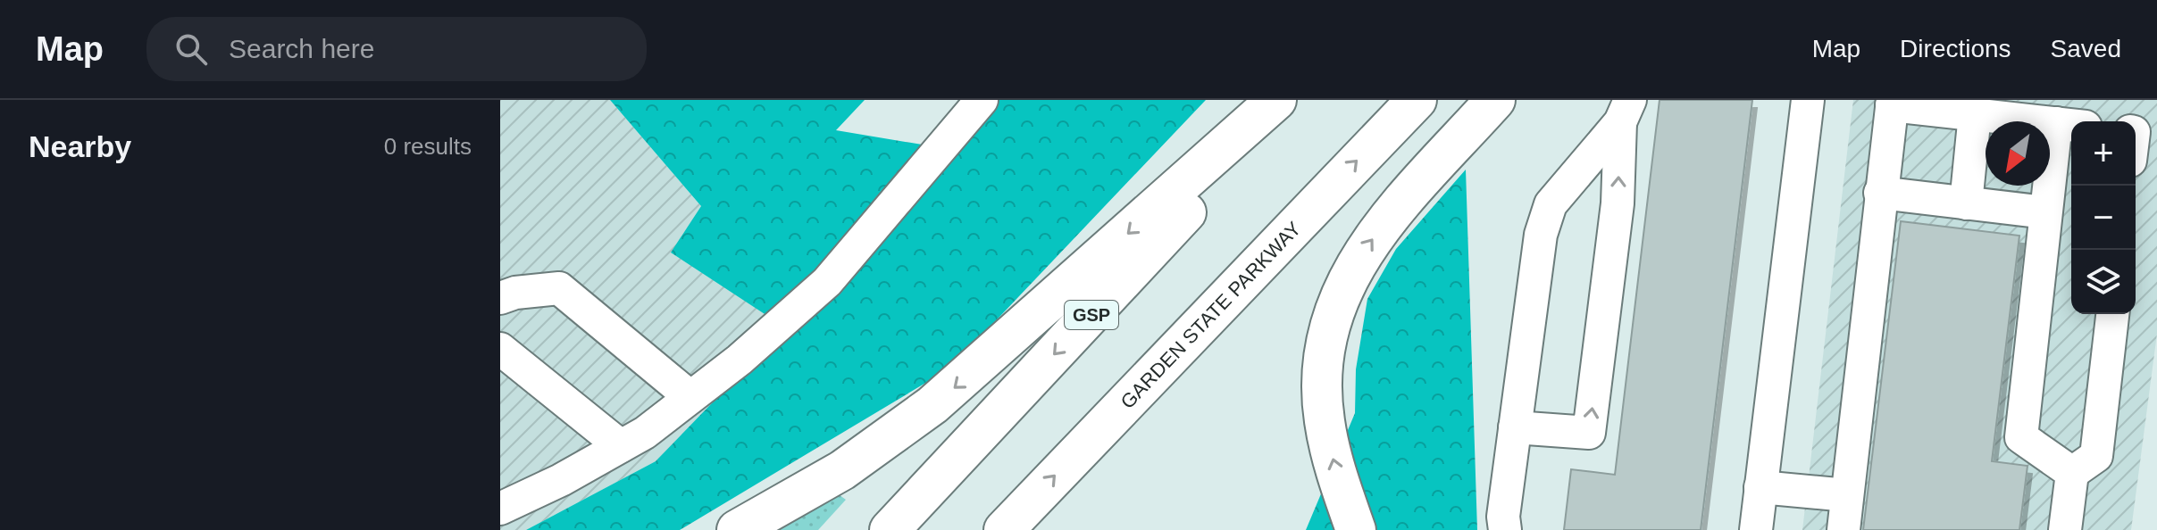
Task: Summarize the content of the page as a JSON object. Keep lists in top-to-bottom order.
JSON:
{
  "streets": {
    "highway": ["GARDEN STATE PARKWAY", "GSP"]
  },
  "north": "bottom left",
  "page": {
    "header": "Map",
    "search": "Search here",
    "nav": ["Map", "Directions", "Saved"],
    "heading": ["Nearby", "0 results"],
    "map_buttons": ["+", "−"]
  }
}
